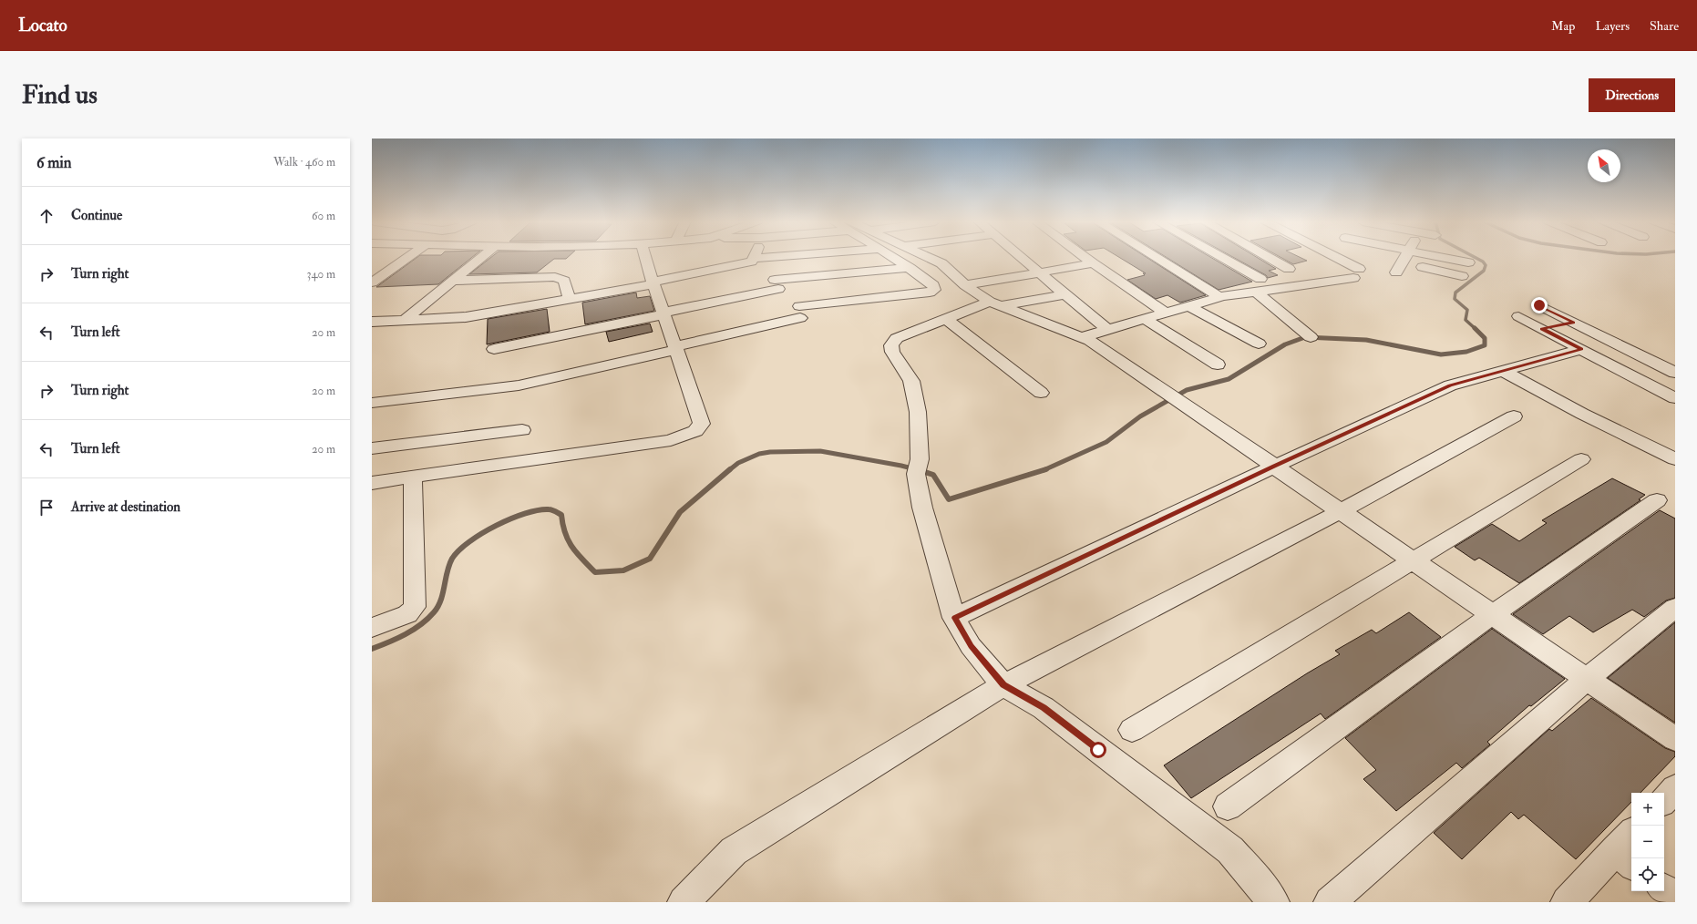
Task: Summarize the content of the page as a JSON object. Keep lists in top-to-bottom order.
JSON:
{
  "north": "top left",
  "page": {
    "header": "Locato",
    "nav": ["Map", "Layers", "Share"],
    "buttons": "Directions",
    "title": "Find us",
    "heading": ["6 min", "Walk · 460 m"],
    "list": [
      ["Continue", "60 m"],
      ["Turn right", "340 m"],
      ["Turn left", "20 m"],
      ["Turn right", "20 m"],
      ["Turn left", "20 m"],
      "Arrive at destination"
    ],
    "map_buttons": ["+", "−"]
  }
}
